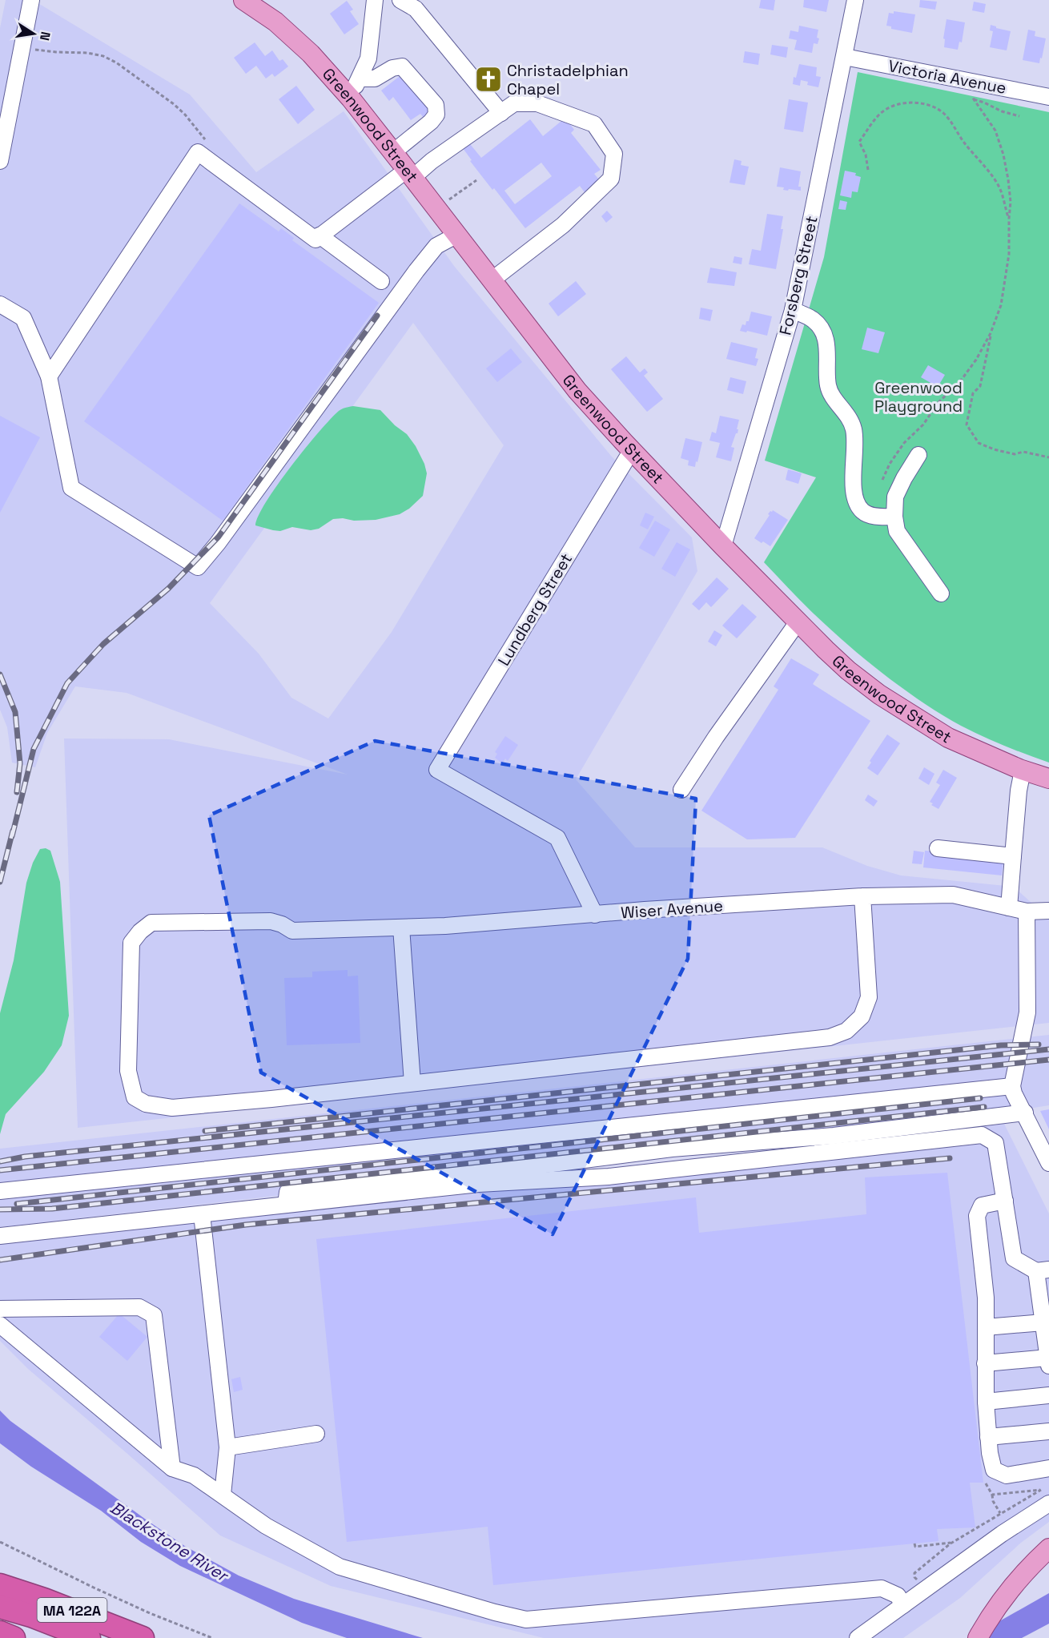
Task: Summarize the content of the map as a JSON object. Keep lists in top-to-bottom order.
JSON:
{
  "streets": {
    "highway": ["MA 122A"],
    "main road": ["Greenwood Street"],
    "street": [
      "Victoria Avenue",
      "Forsberg Street",
      "Lundberg Street",
      "Wiser Avenue"
    ]
  },
  "crossings": [
    ["Victoria Avenue", "Forsberg Street"],
    ["Greenwood Street", "Forsberg Street"],
    ["Greenwood Street", "Lundberg Street"],
    ["Lundberg Street", "Wiser Avenue"]
  ],
  "water": ["Blackstone River"],
  "parks": ["Greenwood Playground"],
  "places": {
    "church": ["Christadelphian Chapel"]
  },
  "north": "right"
}
